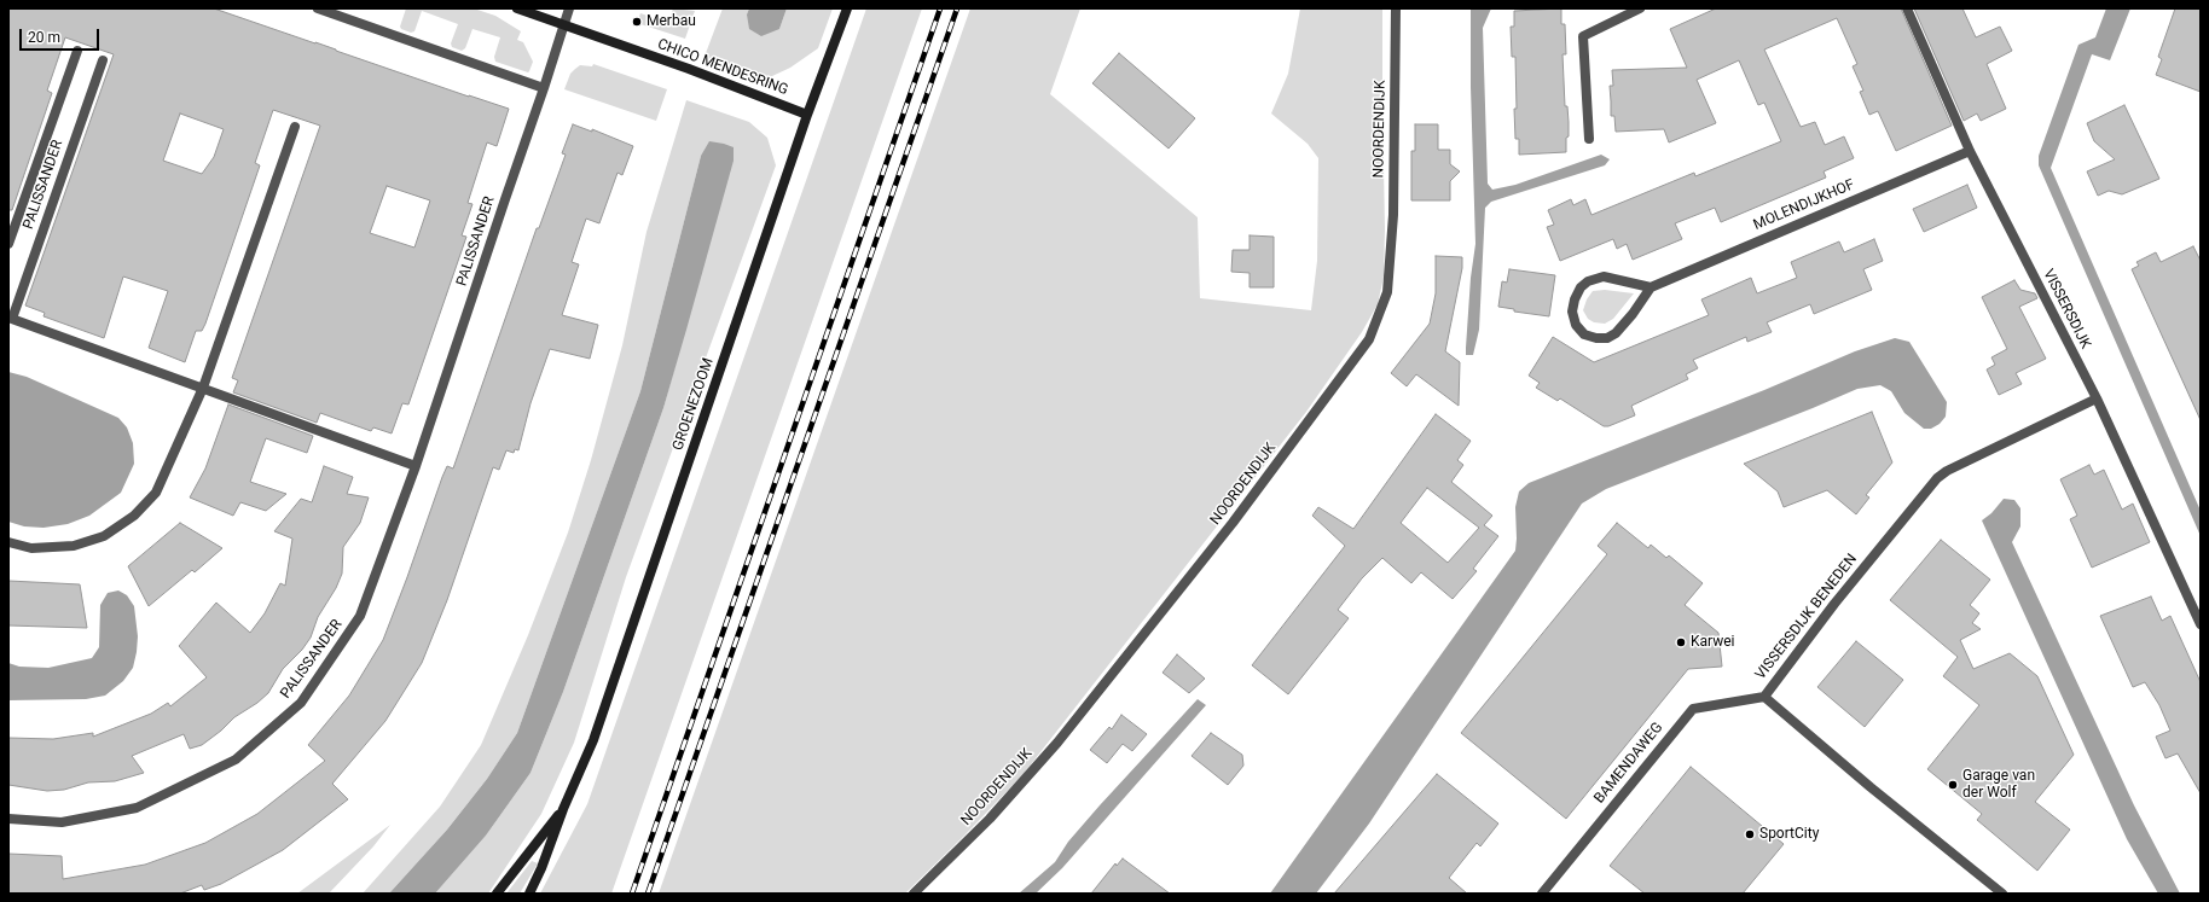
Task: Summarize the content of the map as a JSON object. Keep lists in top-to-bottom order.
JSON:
{
  "streets": {
    "street": [
      "CHICO MENDESRING",
      "NOORDENDIJK",
      "PALISSANDER",
      "MOLENDIJKHOF",
      "VISSERSDIJK",
      "GROENEZOOM",
      "VISSERSDIJK BENEDEN",
      "BAMENDAWEG"
    ]
  },
  "crossings": [
    ["CHICO MENDESRING", "PALISSANDER"],
    ["CHICO MENDESRING", "GROENEZOOM"],
    ["MOLENDIJKHOF", "VISSERSDIJK"],
    ["VISSERSDIJK", "VISSERSDIJK BENEDEN"],
    ["VISSERSDIJK BENEDEN", "BAMENDAWEG"]
  ],
  "places": [
    "Merbau",
    "Karwei",
    "Garage van der Wolf",
    "SportCity"
  ],
  "scale_bar": "20 m"
}
